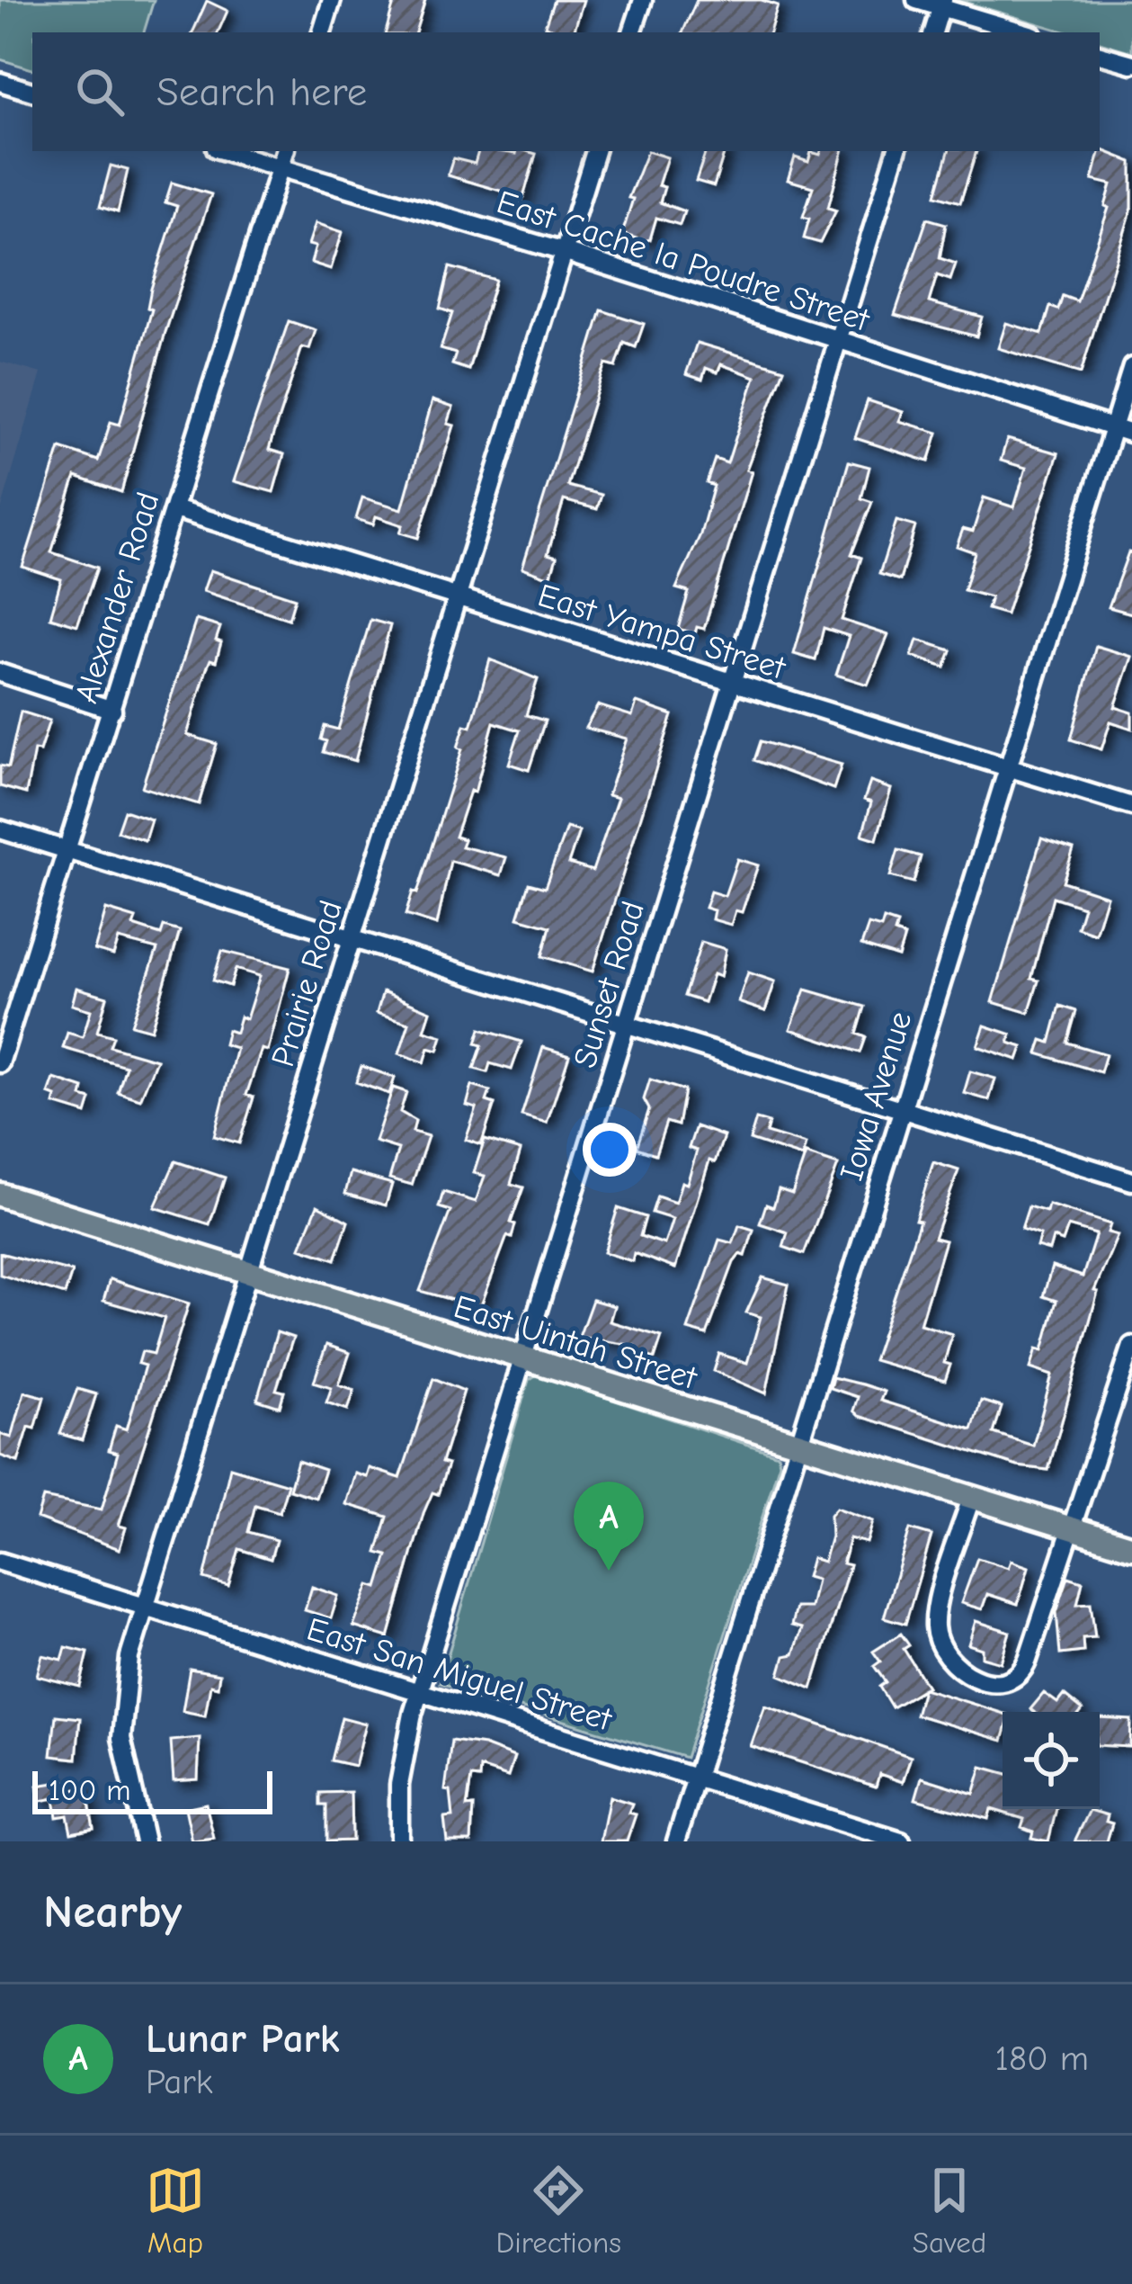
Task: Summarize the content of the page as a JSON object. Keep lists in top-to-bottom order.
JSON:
{
  "streets": {
    "main road": ["East Uintah Street"],
    "street": [
      "East Cache la Poudre Street",
      "Alexander Road",
      "East Yampa Street",
      "Prairie Road",
      "Sunset Road",
      "Iowa Avenue",
      "East San Miguel Street"
    ]
  },
  "crossings": [
    ["East Cache la Poudre Street", "Alexander Road"],
    ["East Cache la Poudre Street", "Prairie Road"],
    ["East Cache la Poudre Street", "Sunset Road"],
    ["East Cache la Poudre Street", "Iowa Avenue"],
    ["Alexander Road", "East Yampa Street"],
    ["East Yampa Street", "Prairie Road"],
    ["East Yampa Street", "Sunset Road"],
    ["East Yampa Street", "Iowa Avenue"],
    ["Prairie Road", "East Uintah Street"],
    ["Prairie Road", "East San Miguel Street"],
    ["Sunset Road", "East Uintah Street"],
    ["Sunset Road", "East San Miguel Street"],
    ["Iowa Avenue", "East Uintah Street"],
    ["Iowa Avenue", "East San Miguel Street"]
  ],
  "scale_bar": "100 m",
  "page": {
    "search": "Search here",
    "pins": "A",
    "scale": "100 m",
    "heading": "Nearby",
    "list": [
      {
        "mark": "A",
        "name": "Lunar Park",
        "note": "Park",
        "value": "180 m"
      }
    ],
    "nav": ["Map", "Directions", "Saved"]
  }
}
